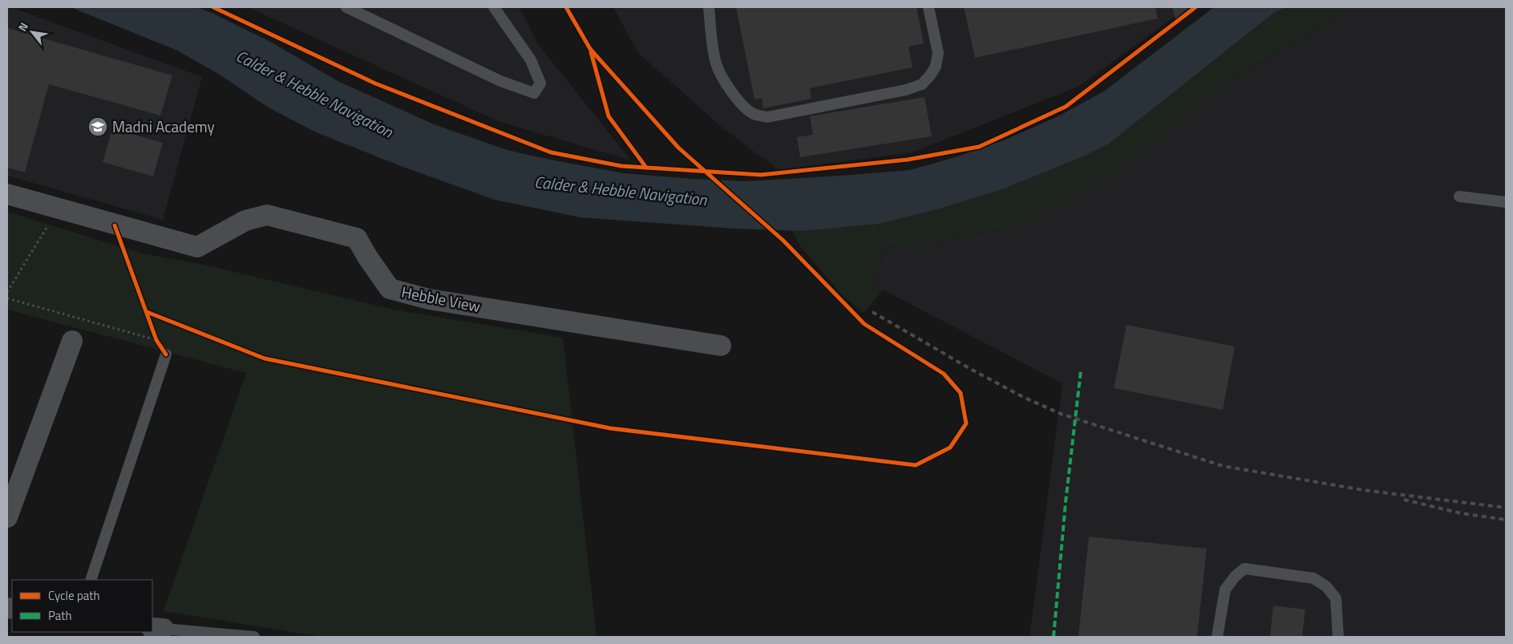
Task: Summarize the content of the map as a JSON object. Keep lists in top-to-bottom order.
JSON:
{
  "streets": {
    "street": ["Hebble View"]
  },
  "water": ["Calder & Hebble Navigation"],
  "places": {
    "school or university": ["Madni Academy"]
  },
  "legend": ["Cycle path", "Path"],
  "north": "top left"
}
